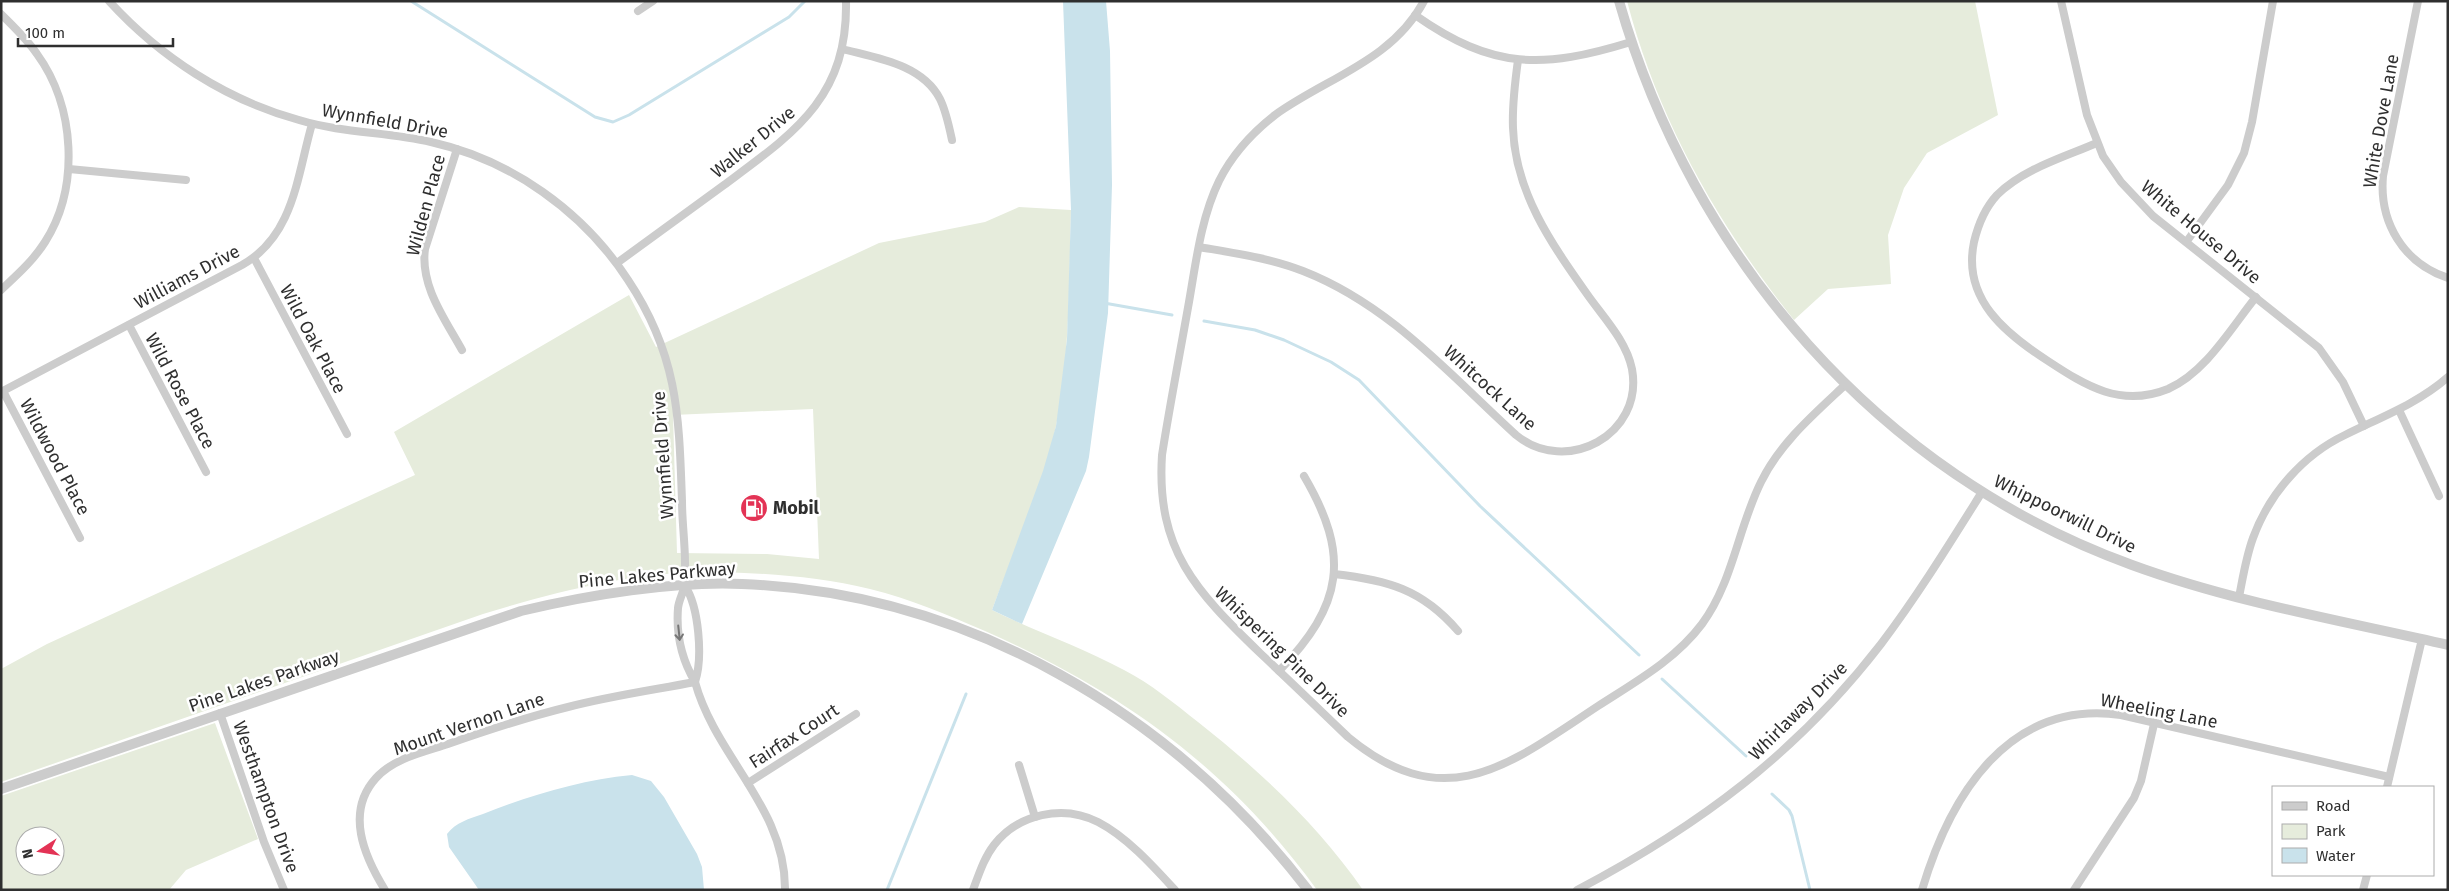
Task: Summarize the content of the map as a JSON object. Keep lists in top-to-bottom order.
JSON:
{
  "streets": {
    "street": [
      "Wynnfield Drive",
      "White Dove Lane",
      "Walker Drive",
      "Wilden Place",
      "White House Drive",
      "Williams Drive",
      "Wild Oak Place",
      "Whitcock Lane",
      "Wild Rose Place",
      "Wildwood Place",
      "Whippoorwill Drive",
      "Pine Lakes Parkway",
      "Whispering Pine Drive",
      "Whirlaway Drive",
      "Wheeling Lane",
      "Mount Vernon Lane",
      "Fairfax Court",
      "Westhampton Drive"
    ]
  },
  "crossings": [
    ["Wynnfield Drive", "Walker Drive"],
    ["Wynnfield Drive", "Wilden Place"],
    ["Wynnfield Drive", "Williams Drive"],
    ["Wynnfield Drive", "Pine Lakes Parkway"],
    ["Williams Drive", "Wild Oak Place"],
    ["Williams Drive", "Wild Rose Place"],
    ["Williams Drive", "Wildwood Place"],
    ["Whitcock Lane", "Whispering Pine Drive"],
    ["Whippoorwill Drive", "Whispering Pine Drive"],
    ["Whippoorwill Drive", "Whirlaway Drive"],
    ["Pine Lakes Parkway", "Westhampton Drive"]
  ],
  "places": {
    "fuel station": ["Mobil"]
  },
  "legend": ["Road", "Park", "Water"],
  "scale_bar": "100 m",
  "north": "left"
}
